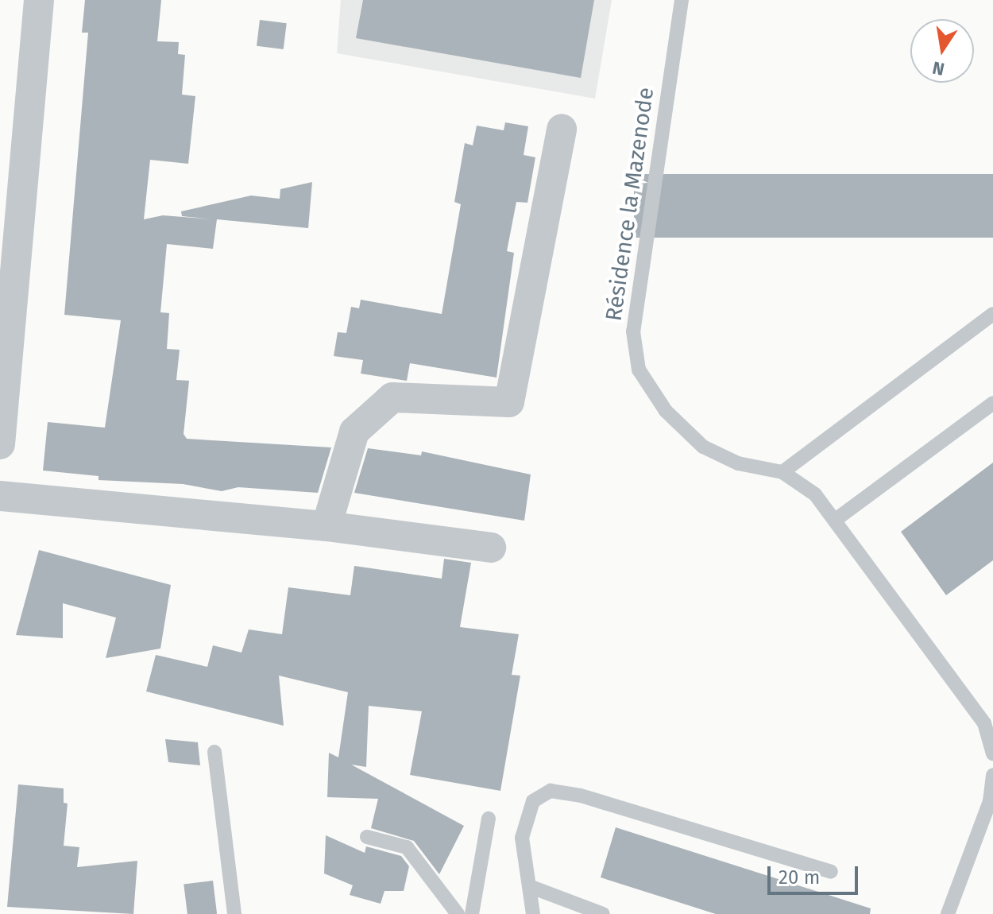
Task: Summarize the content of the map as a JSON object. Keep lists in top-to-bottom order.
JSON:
{
  "streets": {
    "lane": ["Résidence la Mazenode"]
  },
  "scale_bar": "20 m",
  "north": "bottom"
}
